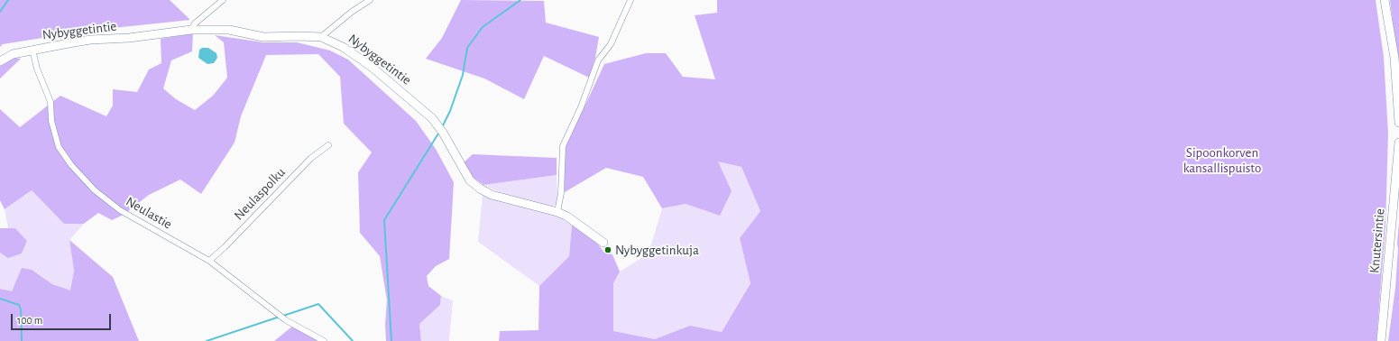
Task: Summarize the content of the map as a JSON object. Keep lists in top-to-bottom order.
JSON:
{
  "streets": {
    "street": [
      "Nybyggetintie",
      "Neulaspolku",
      "Neulastie",
      "Knutersintie"
    ]
  },
  "crossings": [
    ["Nybyggetintie", "Neulastie"],
    ["Neulaspolku", "Neulastie"]
  ],
  "parks": ["Sipoonkorven kansallispuisto"],
  "places": ["Nybyggetinkuja"],
  "scale_bar": "100 m"
}
